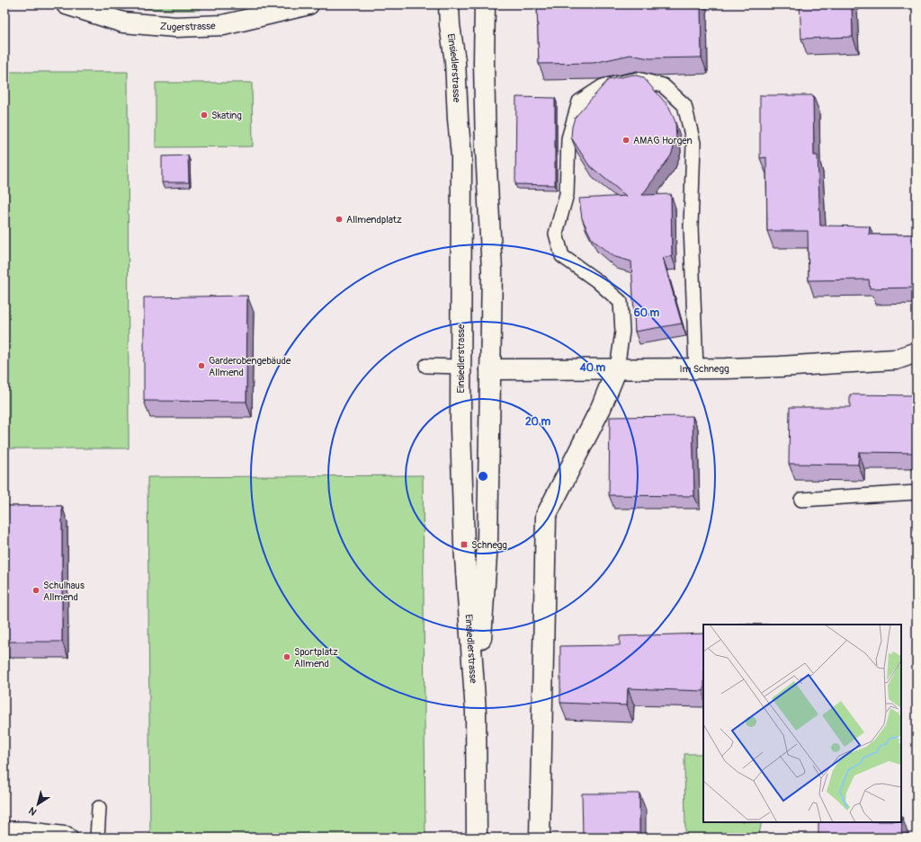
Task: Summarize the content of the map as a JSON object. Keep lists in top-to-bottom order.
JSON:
{
  "streets": {
    "main road": ["Zugerstrasse", "Einsiedlerstrasse", "Im Schnegg"]
  },
  "crossings": [
    ["Einsiedlerstrasse", "Im Schnegg"]
  ],
  "places": {
    "other": [
      "Skating",
      "AMAG Horgen",
      "Allmendplatz",
      "Garderobengebäude Allmend",
      "Schulhaus Allmend",
      "Sportplatz Allmend"
    ],
    "transit": ["Schnegg"]
  },
  "north": "bottom left",
  "rings": ["60 m", "40 m", "20 m"]
}
